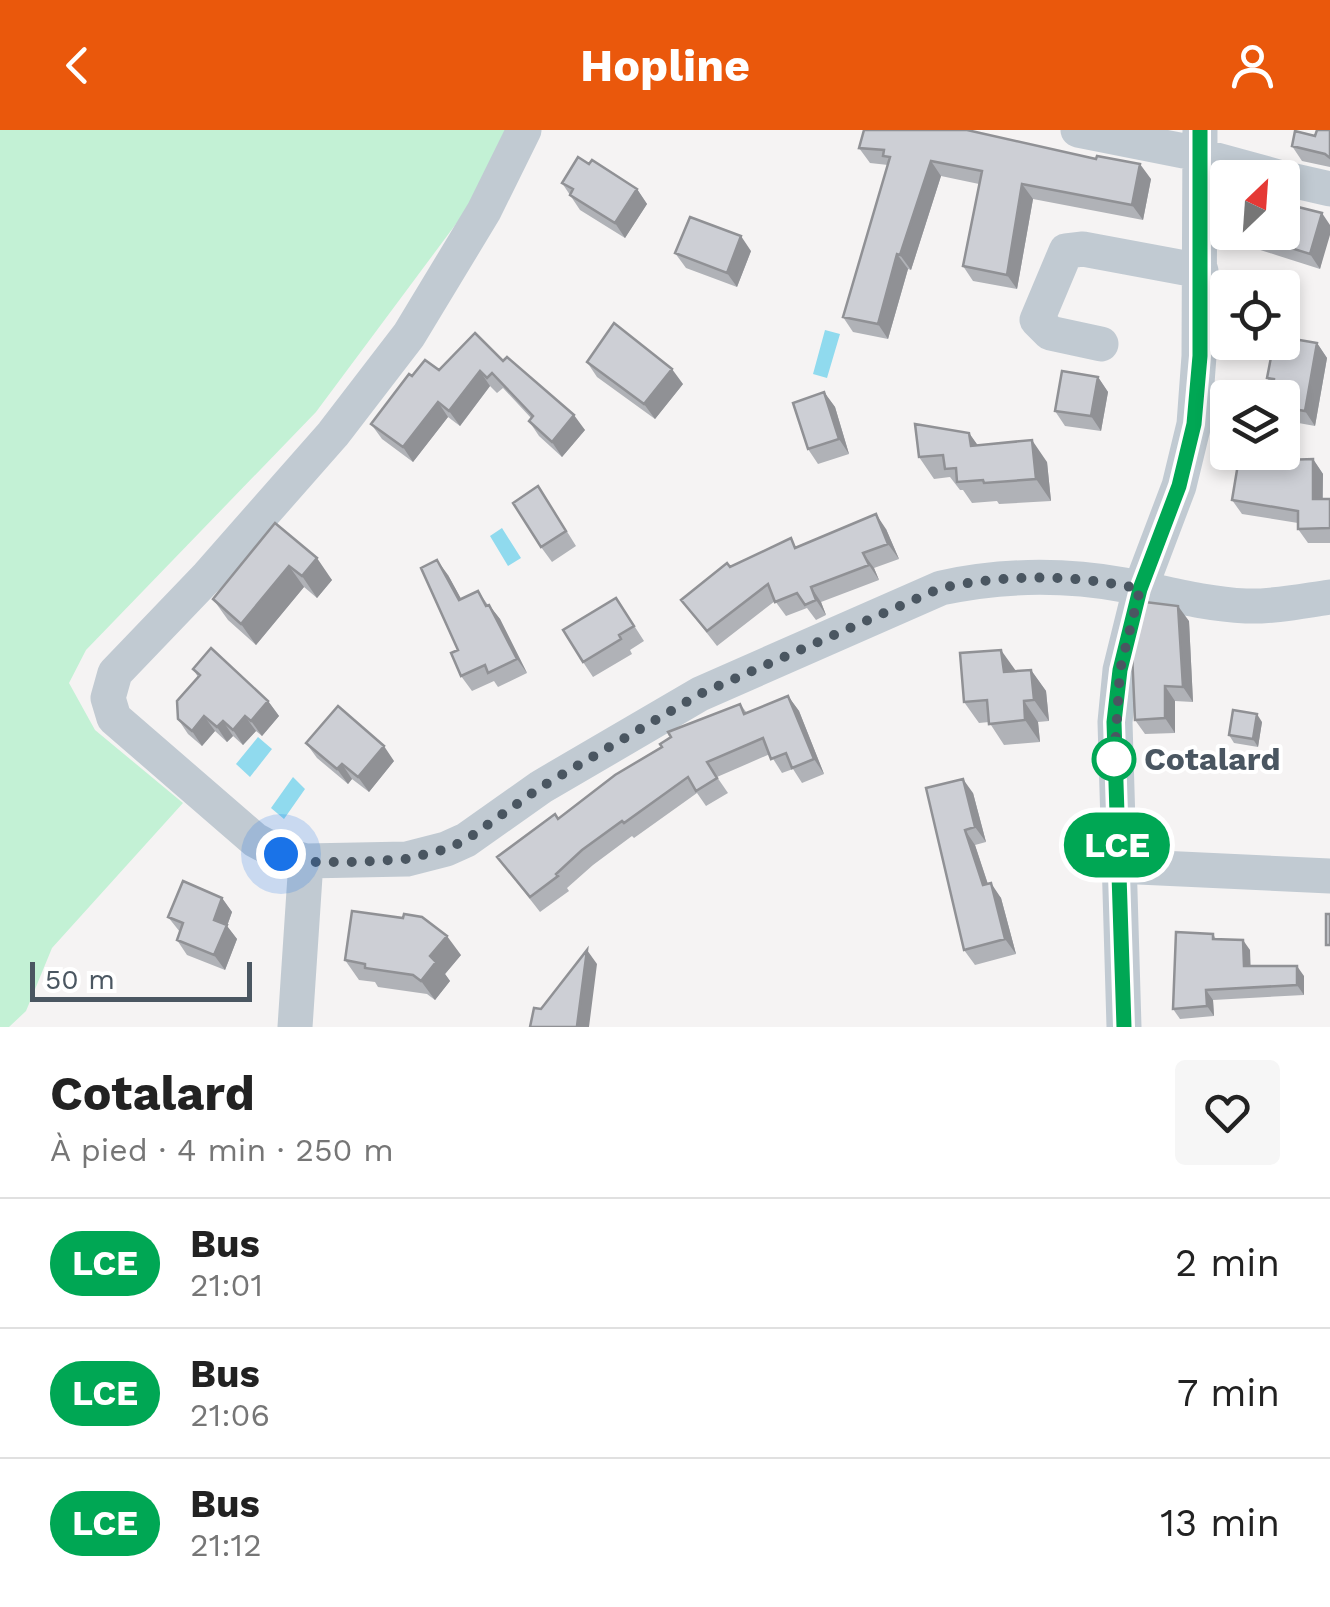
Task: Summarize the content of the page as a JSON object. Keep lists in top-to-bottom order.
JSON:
{
  "places": ["Cotalard"],
  "lines": ["bus line LCE"],
  "scale_bar": "50 m",
  "north": "top right",
  "page": {
    "header": "Hopline",
    "on_map": "LCE",
    "scale": "50 m",
    "heading": ["Cotalard", "À pied · 4 min · 250 m"],
    "list": [
      {
        "mark": "LCE",
        "name": "Bus",
        "note": "21:01",
        "value": "2 min"
      },
      {
        "mark": "LCE",
        "name": "Bus",
        "note": "21:06",
        "value": "7 min"
      },
      {
        "mark": "LCE",
        "name": "Bus",
        "note": "21:12",
        "value": "13 min"
      }
    ]
  }
}
